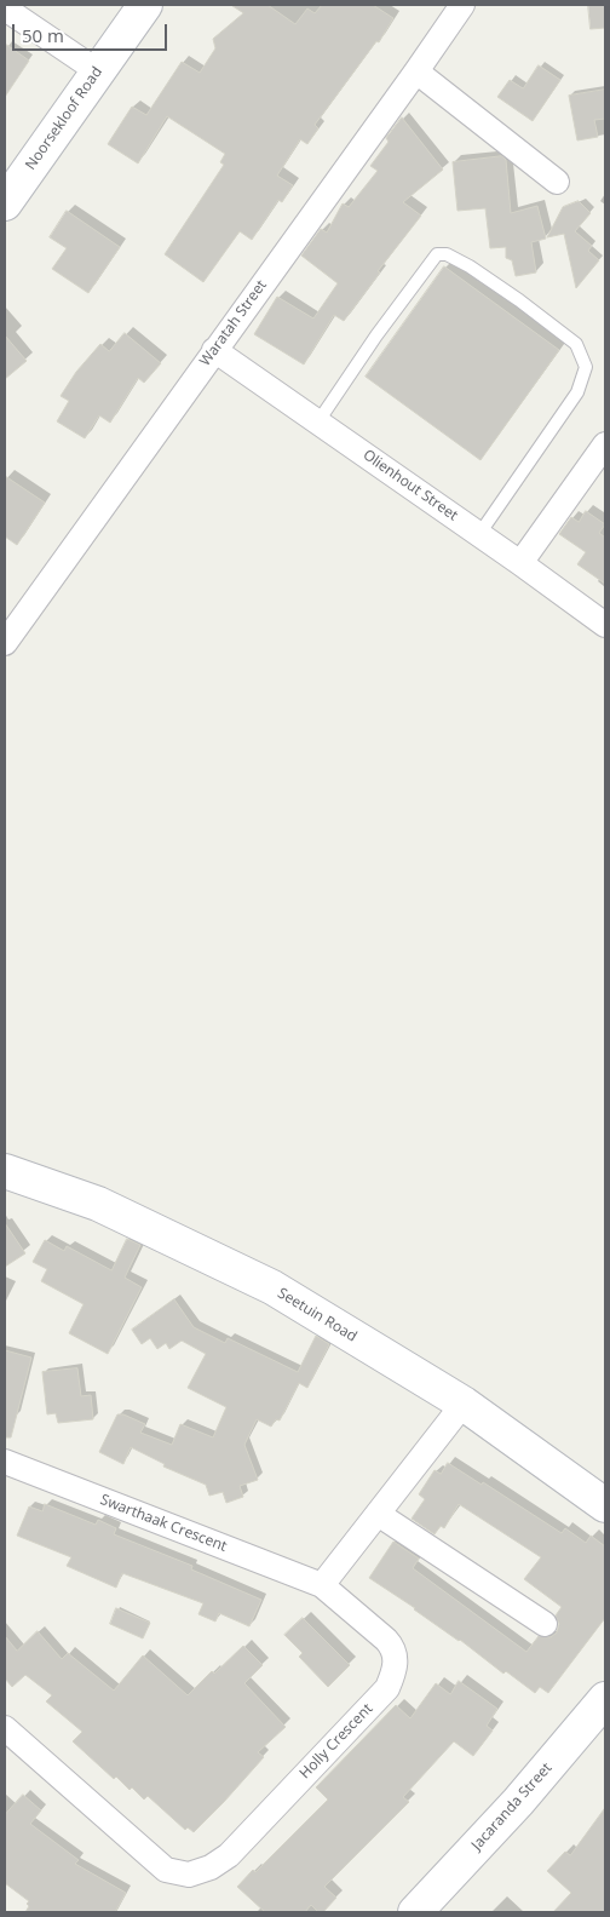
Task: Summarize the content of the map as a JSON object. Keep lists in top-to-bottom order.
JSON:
{
  "streets": {
    "street": [
      "Noorsekloof Road",
      "Waratah Street",
      "Olienhout Street",
      "Seetuin Road",
      "Swarthaak Crescent",
      "Holly Crescent",
      "Jacaranda Street"
    ]
  },
  "crossings": [
    ["Waratah Street", "Olienhout Street"],
    ["Swarthaak Crescent", "Holly Crescent"]
  ],
  "scale_bar": "50 m"
}
